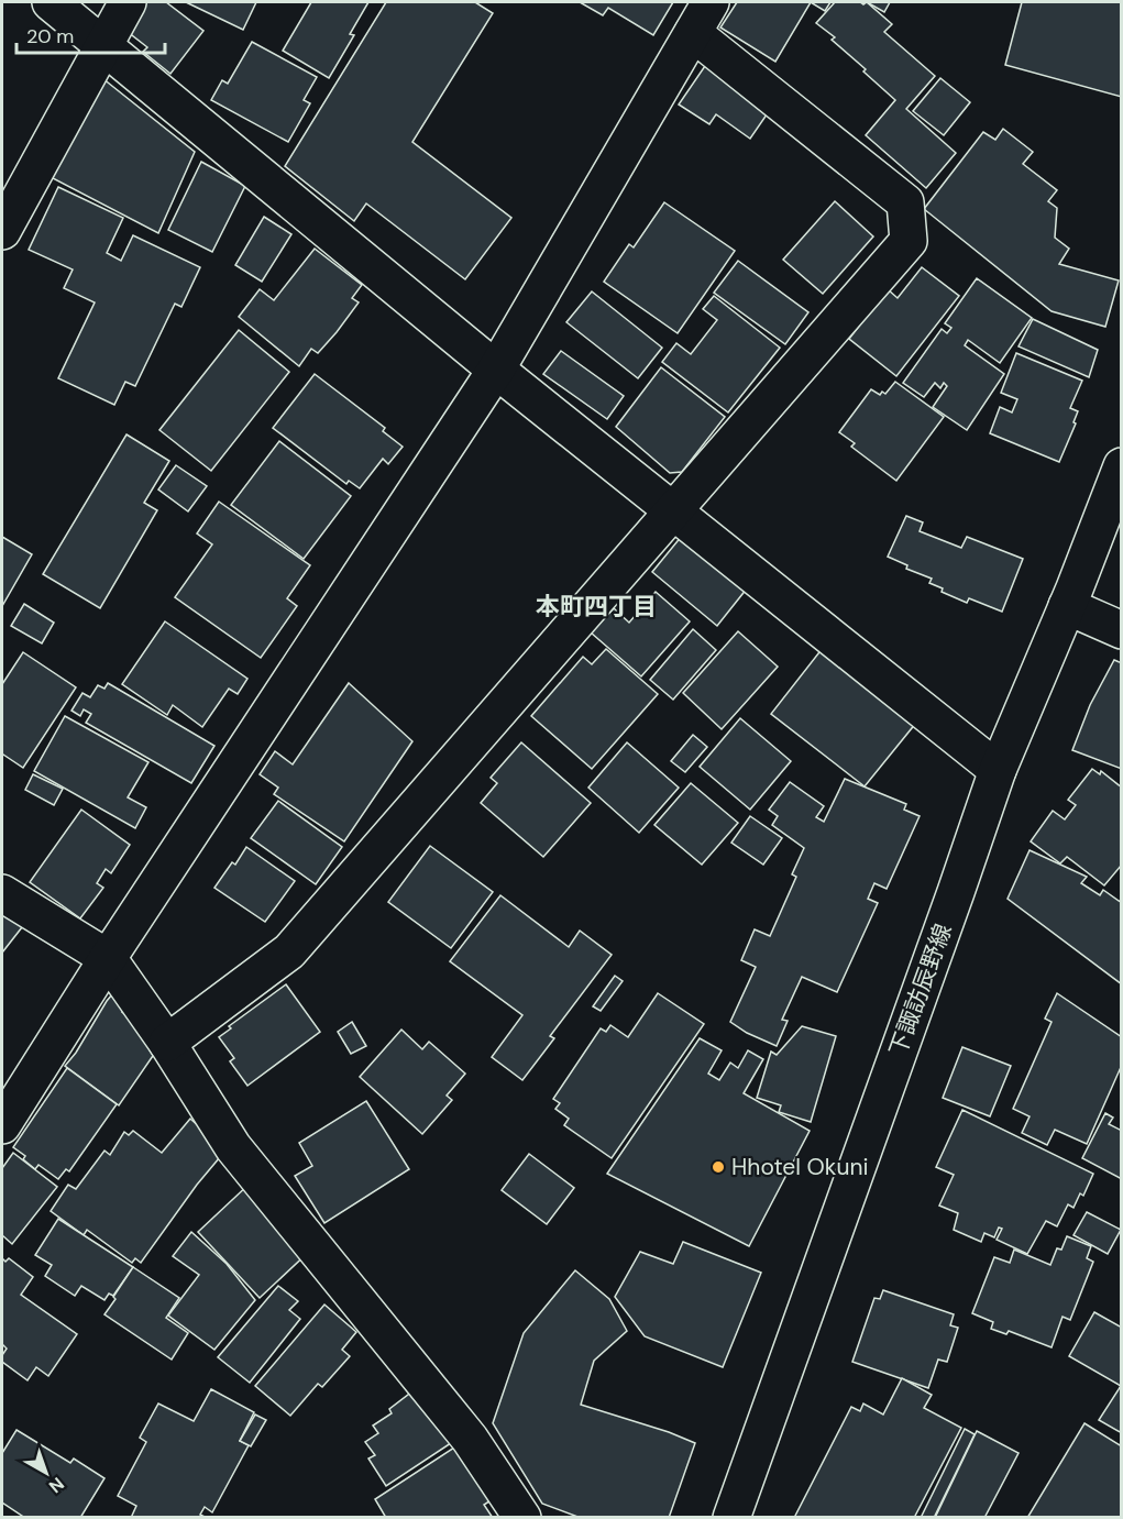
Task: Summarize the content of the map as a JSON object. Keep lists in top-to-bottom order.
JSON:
{
  "streets": {
    "street": ["下諏訪辰野線"]
  },
  "districts": ["本町四丁目"],
  "places": ["Hhotel Okuni"],
  "scale_bar": "20 m",
  "north": "bottom right"
}
